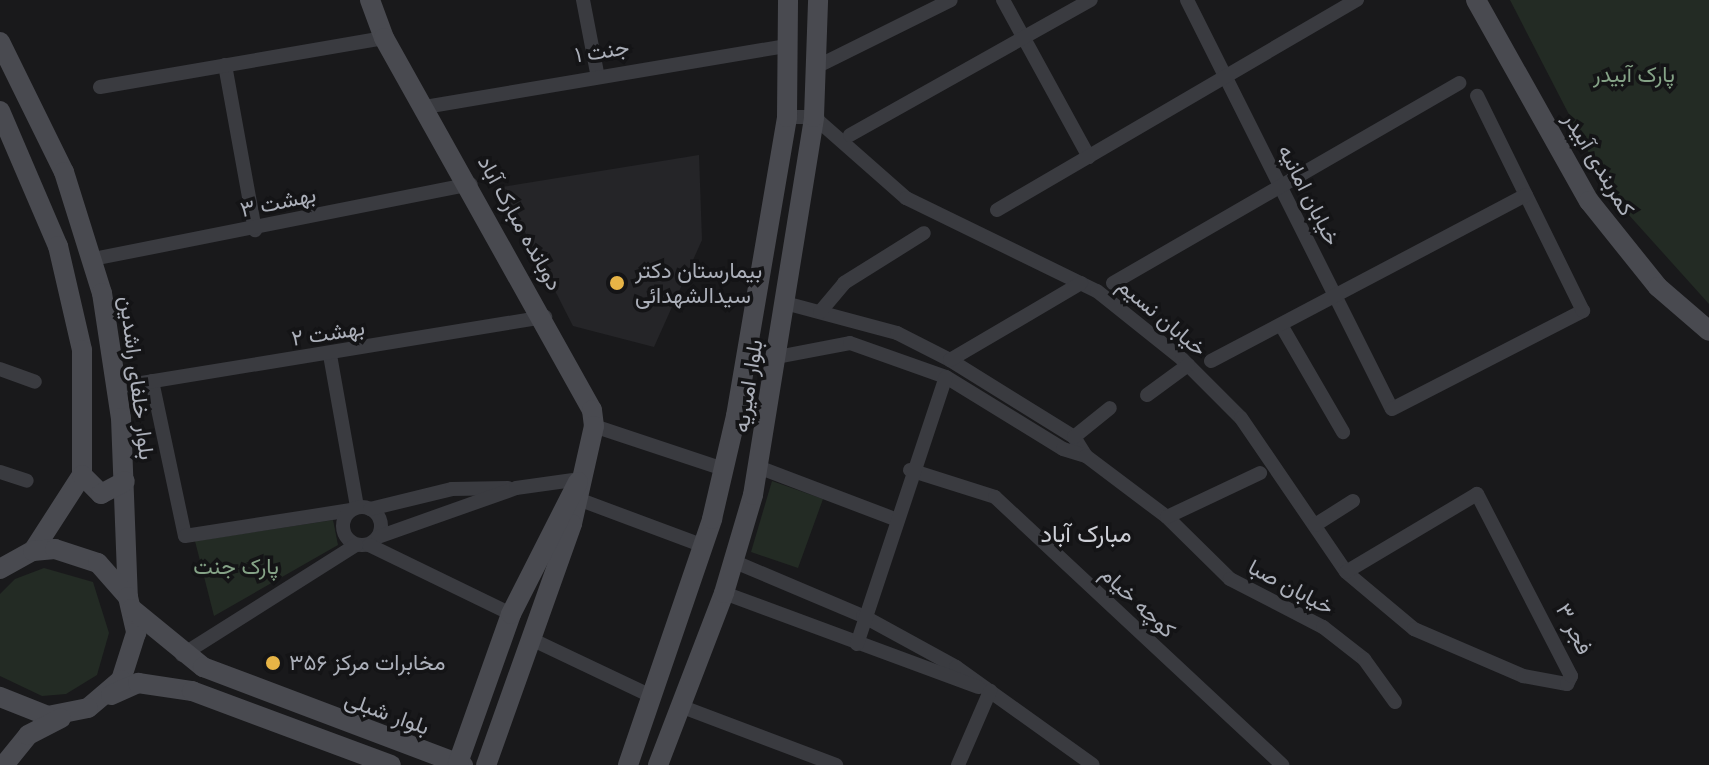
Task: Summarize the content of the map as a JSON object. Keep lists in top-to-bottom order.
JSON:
{
  "streets": {
    "street": [
      "جنت ۱",
      "کمربندی آبیدر",
      "خیابان امانیه",
      "بهشت ۳",
      "دوبانده مبارک آباد",
      "خیابان نسیم",
      "بهشت ۲",
      "بلوار خلفای راشدین",
      "بلوار امیریه",
      "خیابان صبا",
      "کوچه خیام",
      "فجر ۳",
      "بلوار شبلی"
    ]
  },
  "crossings": [
    ["جنت ۱", "دوبانده مبارک آباد"],
    ["جنت ۱", "بلوار امیریه"],
    ["بهشت ۳", "دوبانده مبارک آباد"],
    ["بهشت ۳", "بلوار خلفای راشدین"],
    ["دوبانده مبارک آباد", "بهشت ۲"],
    ["خیابان نسیم", "بلوار امیریه"],
    ["خیابان نسیم", "فجر ۳"],
    ["بهشت ۲", "بلوار خلفای راشدین"],
    ["بلوار خلفای راشدین", "بلوار شبلی"],
    ["بلوار امیریه", "خیابان صبا"]
  ],
  "districts": ["مبارک آباد"],
  "parks": ["پارک آبیدر", "پارک جنت"],
  "places": ["بیمارستان دکتر سیدالشهدائی", "مخابرات مرکز ۳۵۶"]
}
